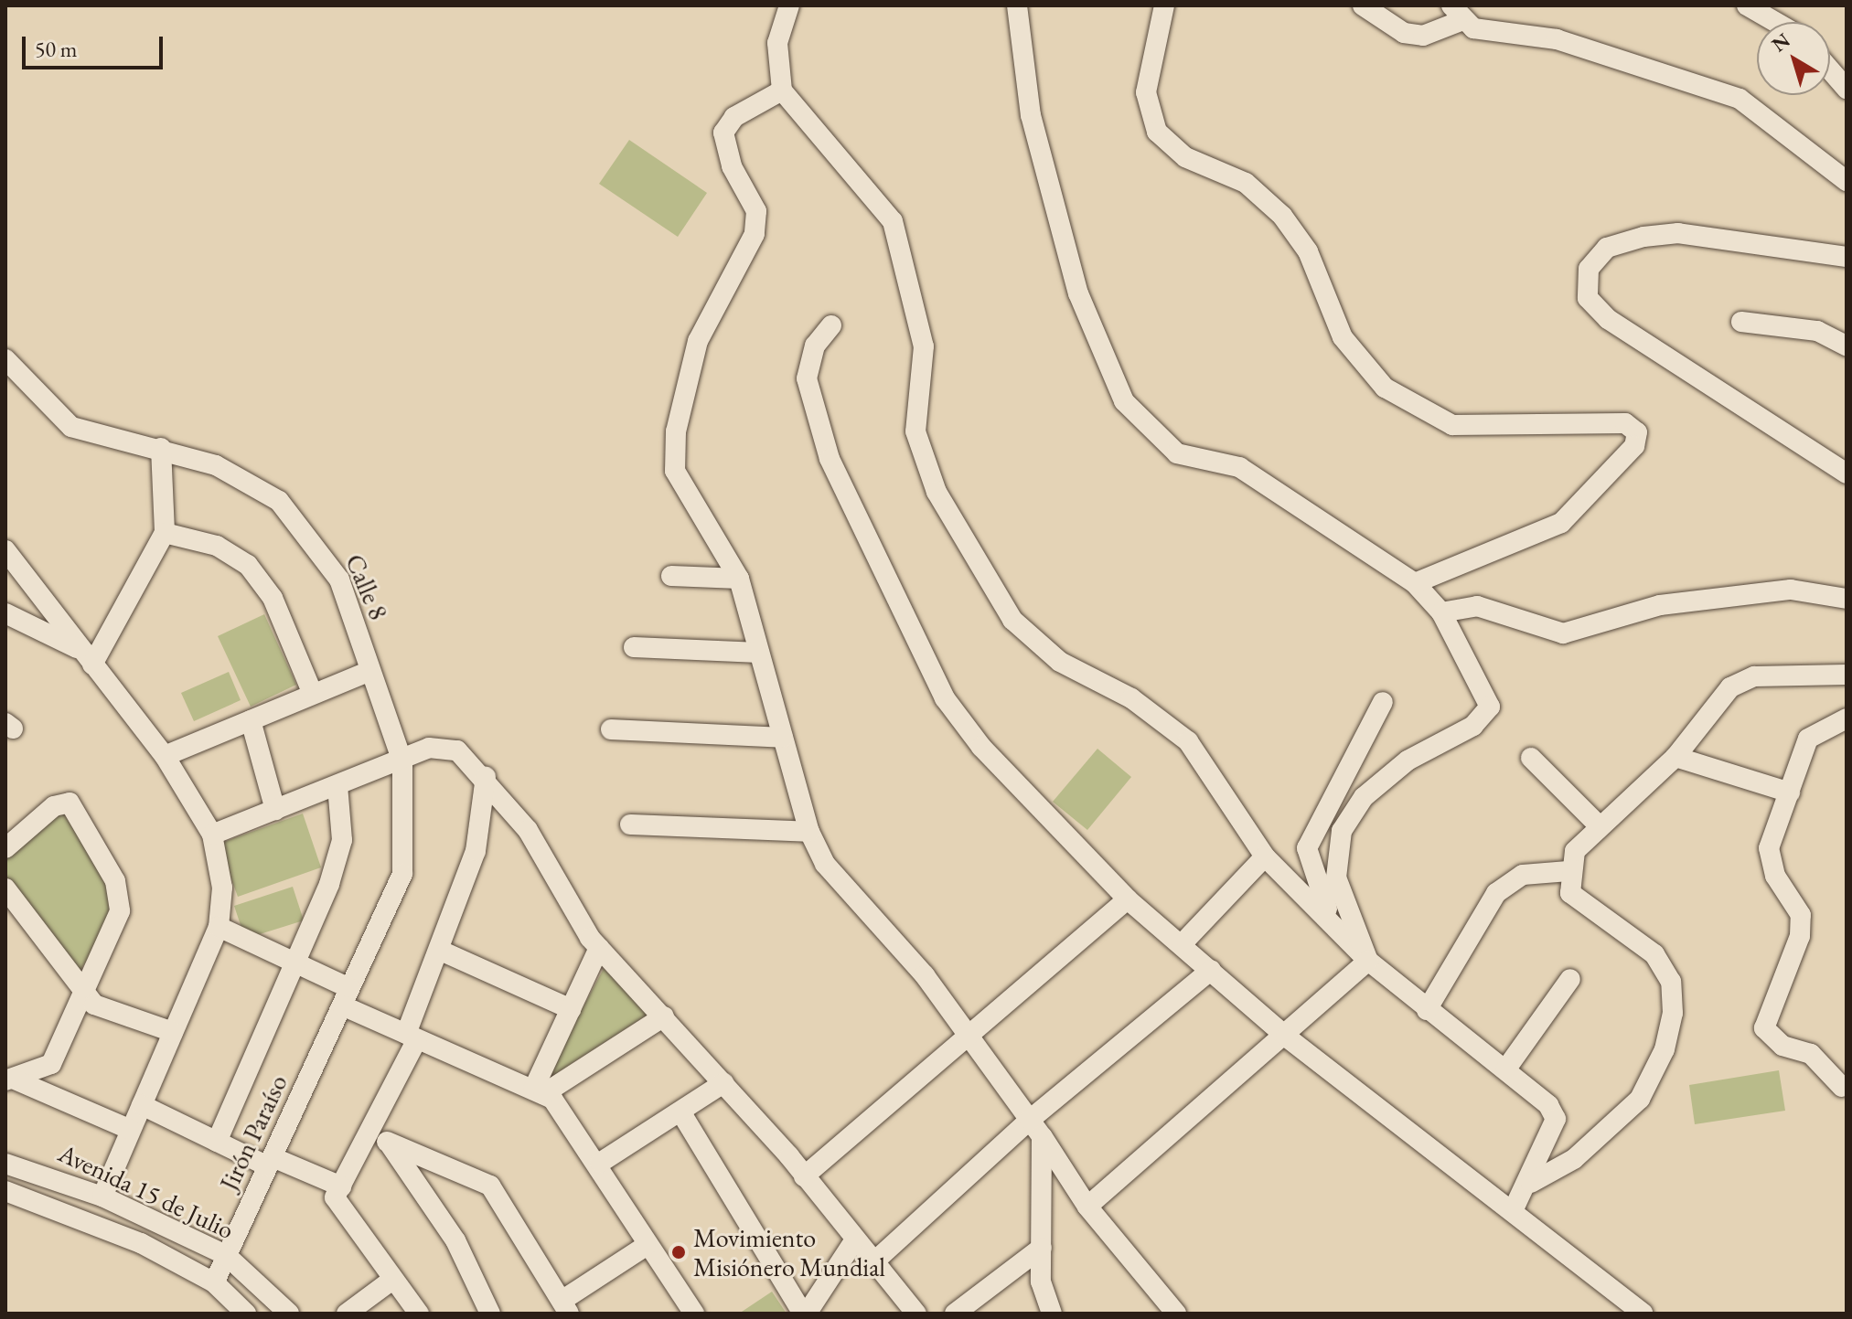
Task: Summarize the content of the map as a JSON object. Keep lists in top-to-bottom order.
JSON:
{
  "streets": {
    "street": ["Calle 8", "Jirón Paraíso", "Avenida 15 de Julio"]
  },
  "crossings": [
    ["Calle 8", "Jirón Paraíso"],
    ["Jirón Paraíso", "Avenida 15 de Julio"]
  ],
  "places": ["Movimiento Misiónero Mundial"],
  "scale_bar": "50 m",
  "north": "top left"
}
